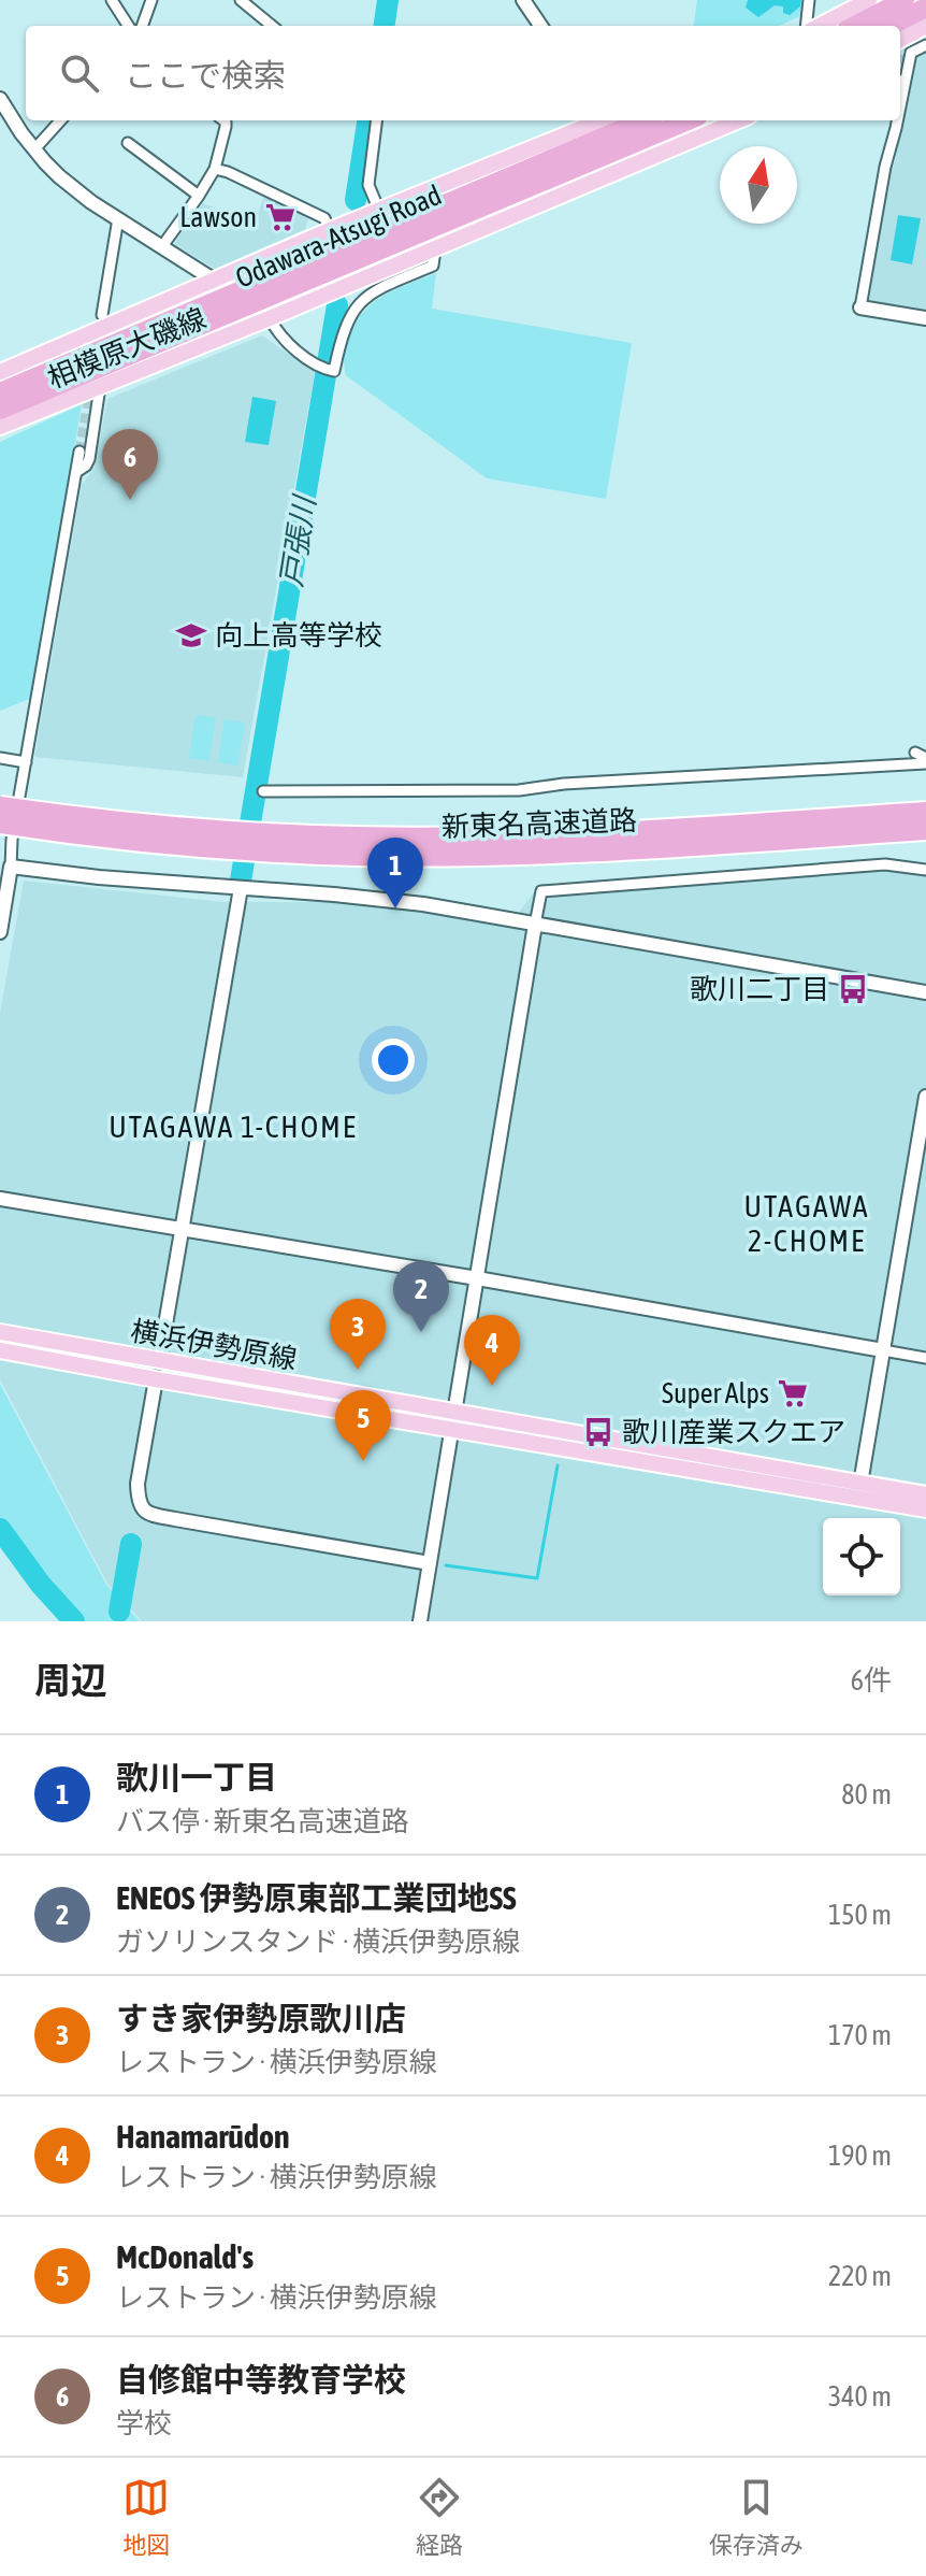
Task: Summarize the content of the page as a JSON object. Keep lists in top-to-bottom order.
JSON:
{
  "streets": {
    "highway": ["Odawara-Atsugi Road", "新東名高速道路"],
    "main road": ["相模原大磯線", "横浜伊勢原線"]
  },
  "districts": ["UTAGAWA 1-CHOME", "UTAGAWA 2-CHOME"],
  "water": ["戸張川"],
  "places": {
    "supermarket": ["Lawson", "Super Alps"],
    "school or university": ["向上高等学校"],
    "bus stop": ["歌川二丁目", "歌川産業スクエア"]
  },
  "north": "top",
  "page": {
    "search": "ここで検索",
    "pins": [
      "6",
      "1",
      "2",
      "3",
      "4",
      "5"
    ],
    "heading": ["周辺", "6件"],
    "list": [
      {
        "mark": "1",
        "name": "歌川一丁目",
        "note": "バス停 · 新東名高速道路",
        "value": "80 m"
      },
      {
        "mark": "2",
        "name": "ENEOS 伊勢原東部工業団地SS",
        "note": "ガソリンスタンド · 横浜伊勢原線",
        "value": "150 m"
      },
      {
        "mark": "3",
        "name": "すき家伊勢原歌川店",
        "note": "レストラン · 横浜伊勢原線",
        "value": "170 m"
      },
      {
        "mark": "4",
        "name": "Hanamarūdon",
        "note": "レストラン · 横浜伊勢原線",
        "value": "190 m"
      },
      {
        "mark": "5",
        "name": "McDonald's",
        "note": "レストラン · 横浜伊勢原線",
        "value": "220 m"
      },
      {
        "mark": "6",
        "name": "自修館中等教育学校",
        "note": "学校",
        "value": "340 m"
      }
    ],
    "nav": ["地図", "経路", "保存済み"]
  }
}
